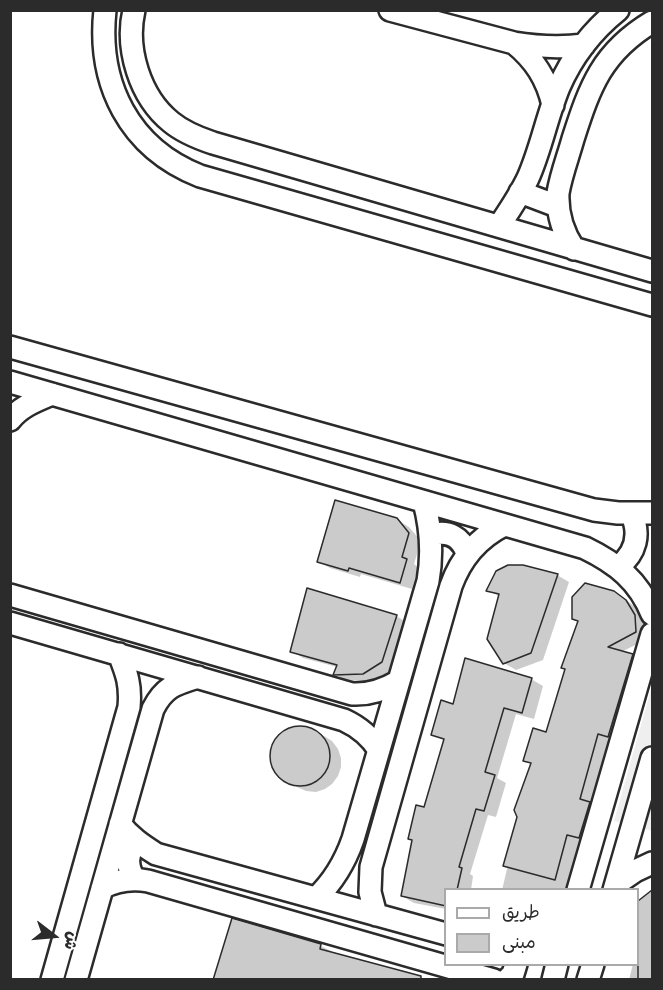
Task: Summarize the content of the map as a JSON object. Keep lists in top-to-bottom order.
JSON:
{
  "legend": ["طريق", "مبنى"],
  "north": "right"
}
